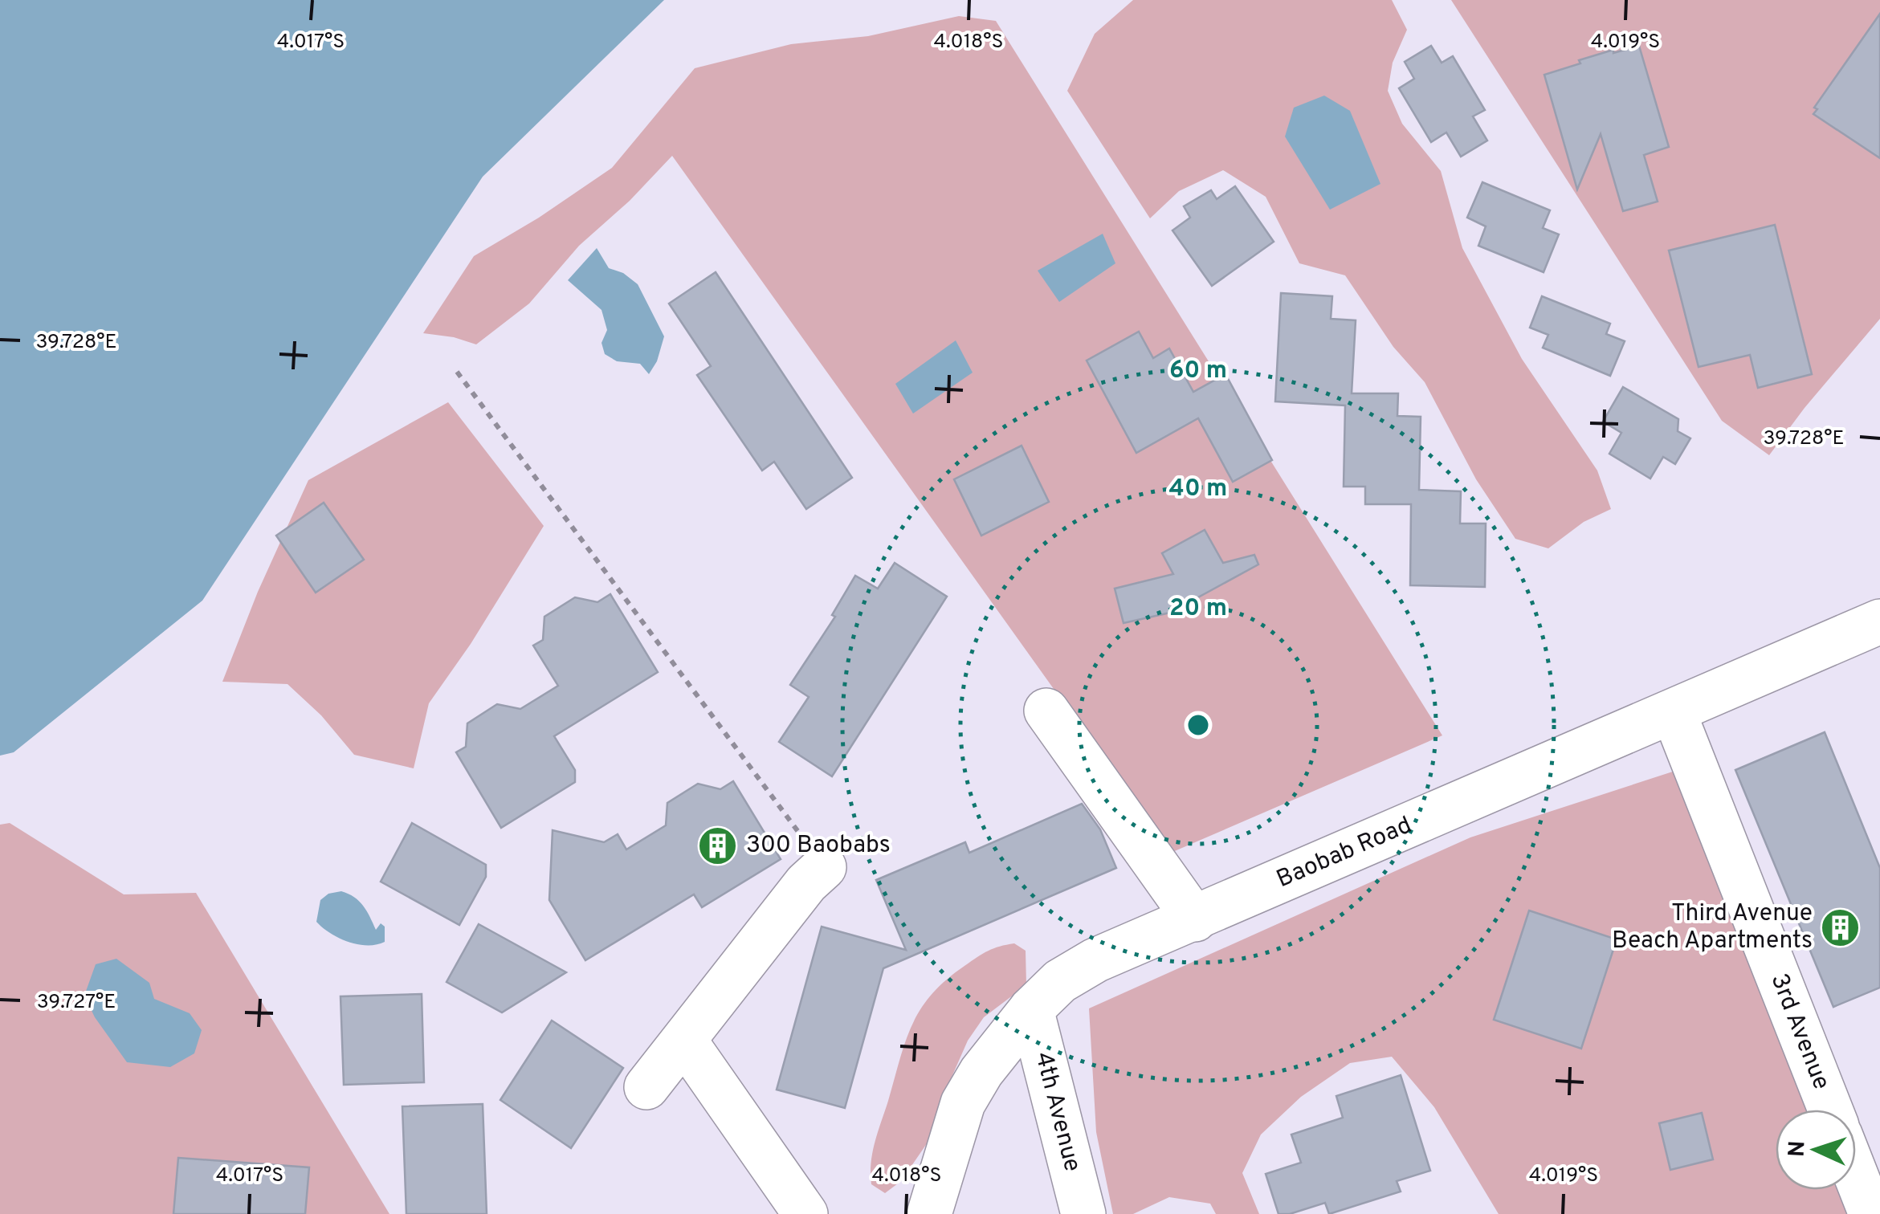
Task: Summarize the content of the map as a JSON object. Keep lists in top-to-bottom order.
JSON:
{
  "streets": {
    "street": ["Baobab Road", "3rd Avenue", "4th Avenue"]
  },
  "crossings": [
    ["Baobab Road", "3rd Avenue"],
    ["Baobab Road", "4th Avenue"]
  ],
  "places": {
    "building": ["300 Baobabs", "Third Avenue Beach Apartments"]
  },
  "north": "left",
  "coordinates": [
    "4.017°S",
    "4.018°S",
    "4.019°S",
    "39.728°E",
    "39.727°E"
  ],
  "rings": ["60 m", "40 m", "20 m"]
}
